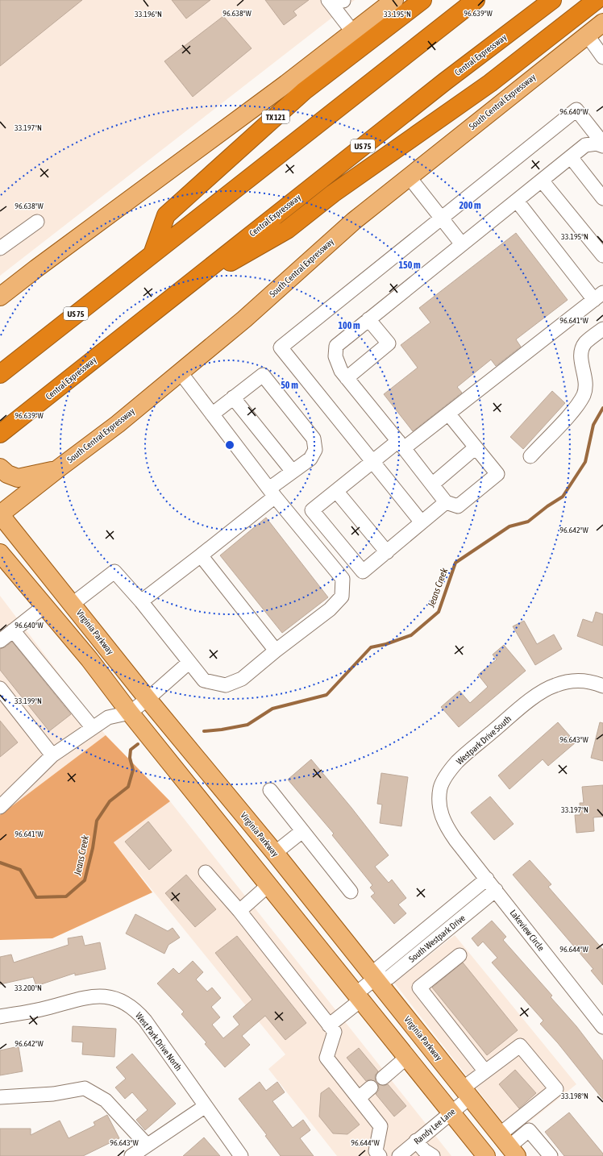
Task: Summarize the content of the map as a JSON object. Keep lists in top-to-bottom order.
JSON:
{
  "streets": {
    "highway": ["Central Expressway", "TX 121", "US 75"],
    "main road": ["South Central Expressway", "Virginia Parkway"],
    "street": [
      "Westpark Drive South",
      "Lakeview Circle",
      "South Westpark Drive",
      "West Park Drive North",
      "Randy Lee Lane"
    ]
  },
  "crossings": [
    ["South Central Expressway", "Virginia Parkway"],
    ["TX 121", "US 75"],
    ["Virginia Parkway", "South Westpark Drive"],
    ["Virginia Parkway", "Randy Lee Lane"],
    ["Westpark Drive South", "Lakeview Circle"],
    ["Westpark Drive South", "South Westpark Drive"],
    ["Lakeview Circle", "South Westpark Drive"]
  ],
  "water": ["Jeans Creek"],
  "coordinates": [
    "96.638°W",
    "96.639°W",
    "33.196°N",
    "33.195°N",
    "96.640°W",
    "33.197°N",
    "96.641°W",
    "96.642°W",
    "33.199°N",
    "96.643°W",
    "96.644°W",
    "33.200°N",
    "33.198°N"
  ],
  "rings": [
    "200 m",
    "150 m",
    "100 m",
    "50 m"
  ]
}
